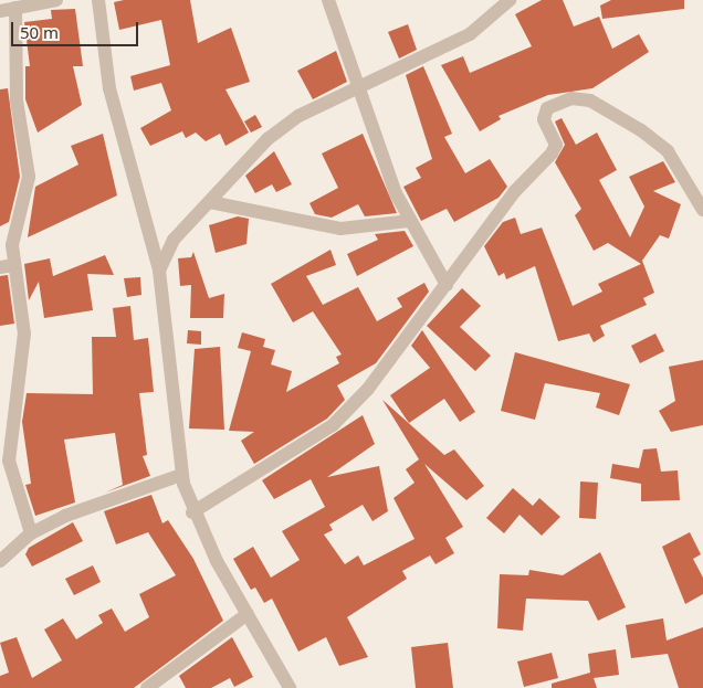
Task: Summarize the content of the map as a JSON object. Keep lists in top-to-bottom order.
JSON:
{
  "scale_bar": "50 m"
}
